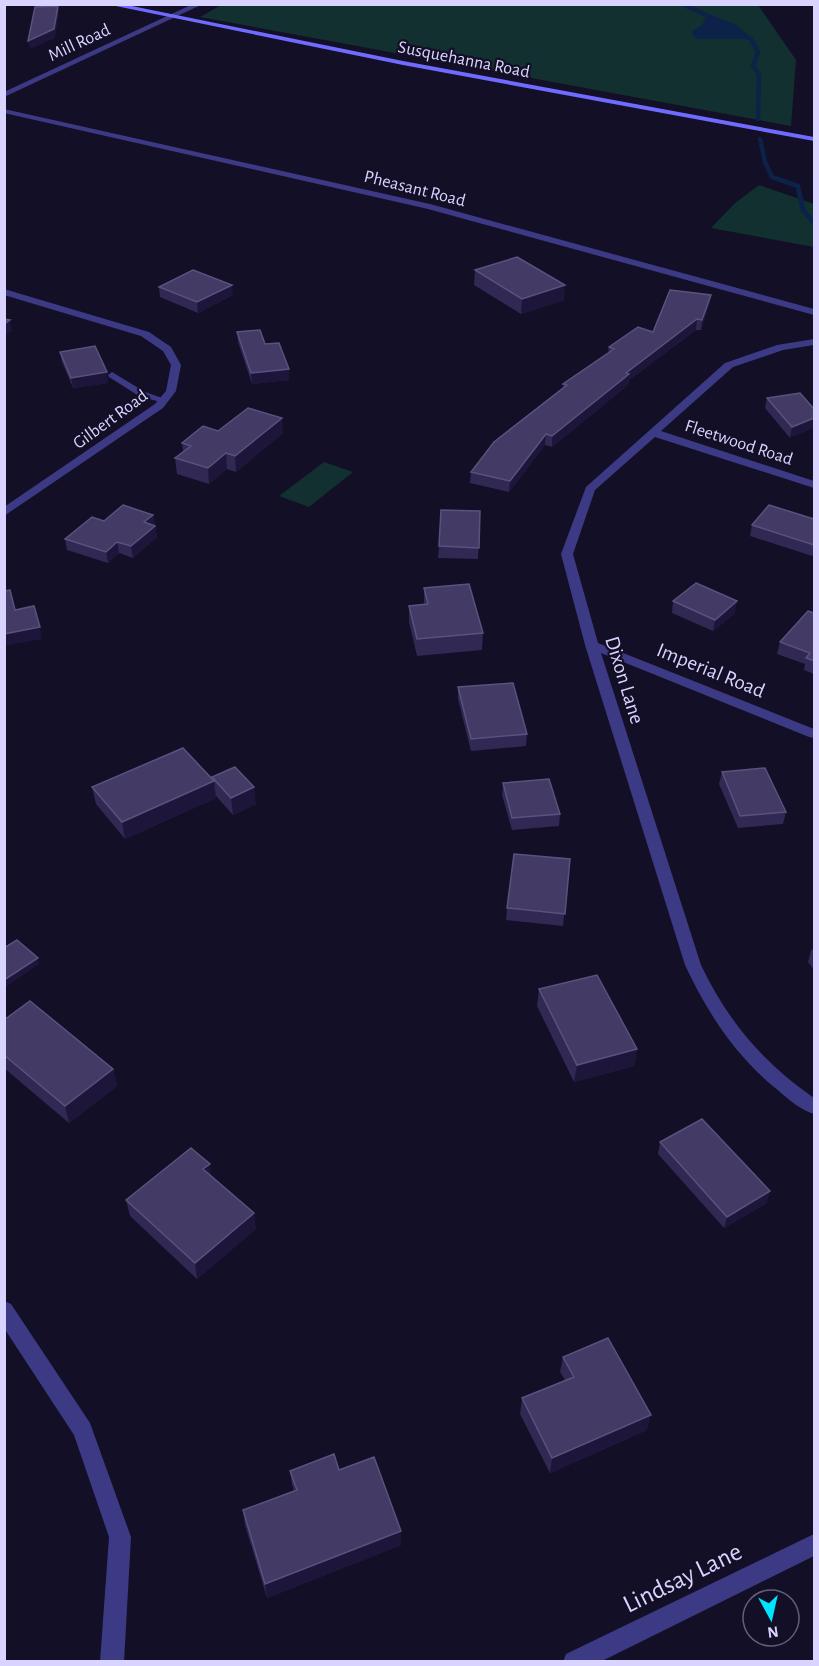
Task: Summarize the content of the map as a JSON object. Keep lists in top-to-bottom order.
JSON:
{
  "streets": {
    "main road": ["Susquehanna Road"],
    "street": [
      "Mill Road",
      "Pheasant Road",
      "Gilbert Road",
      "Fleetwood Road",
      "Imperial Road",
      "Dixon Lane",
      "Lindsay Lane"
    ]
  },
  "crossings": [
    ["Mill Road", "Susquehanna Road"],
    ["Fleetwood Road", "Dixon Lane"],
    ["Imperial Road", "Dixon Lane"]
  ],
  "north": "bottom"
}
